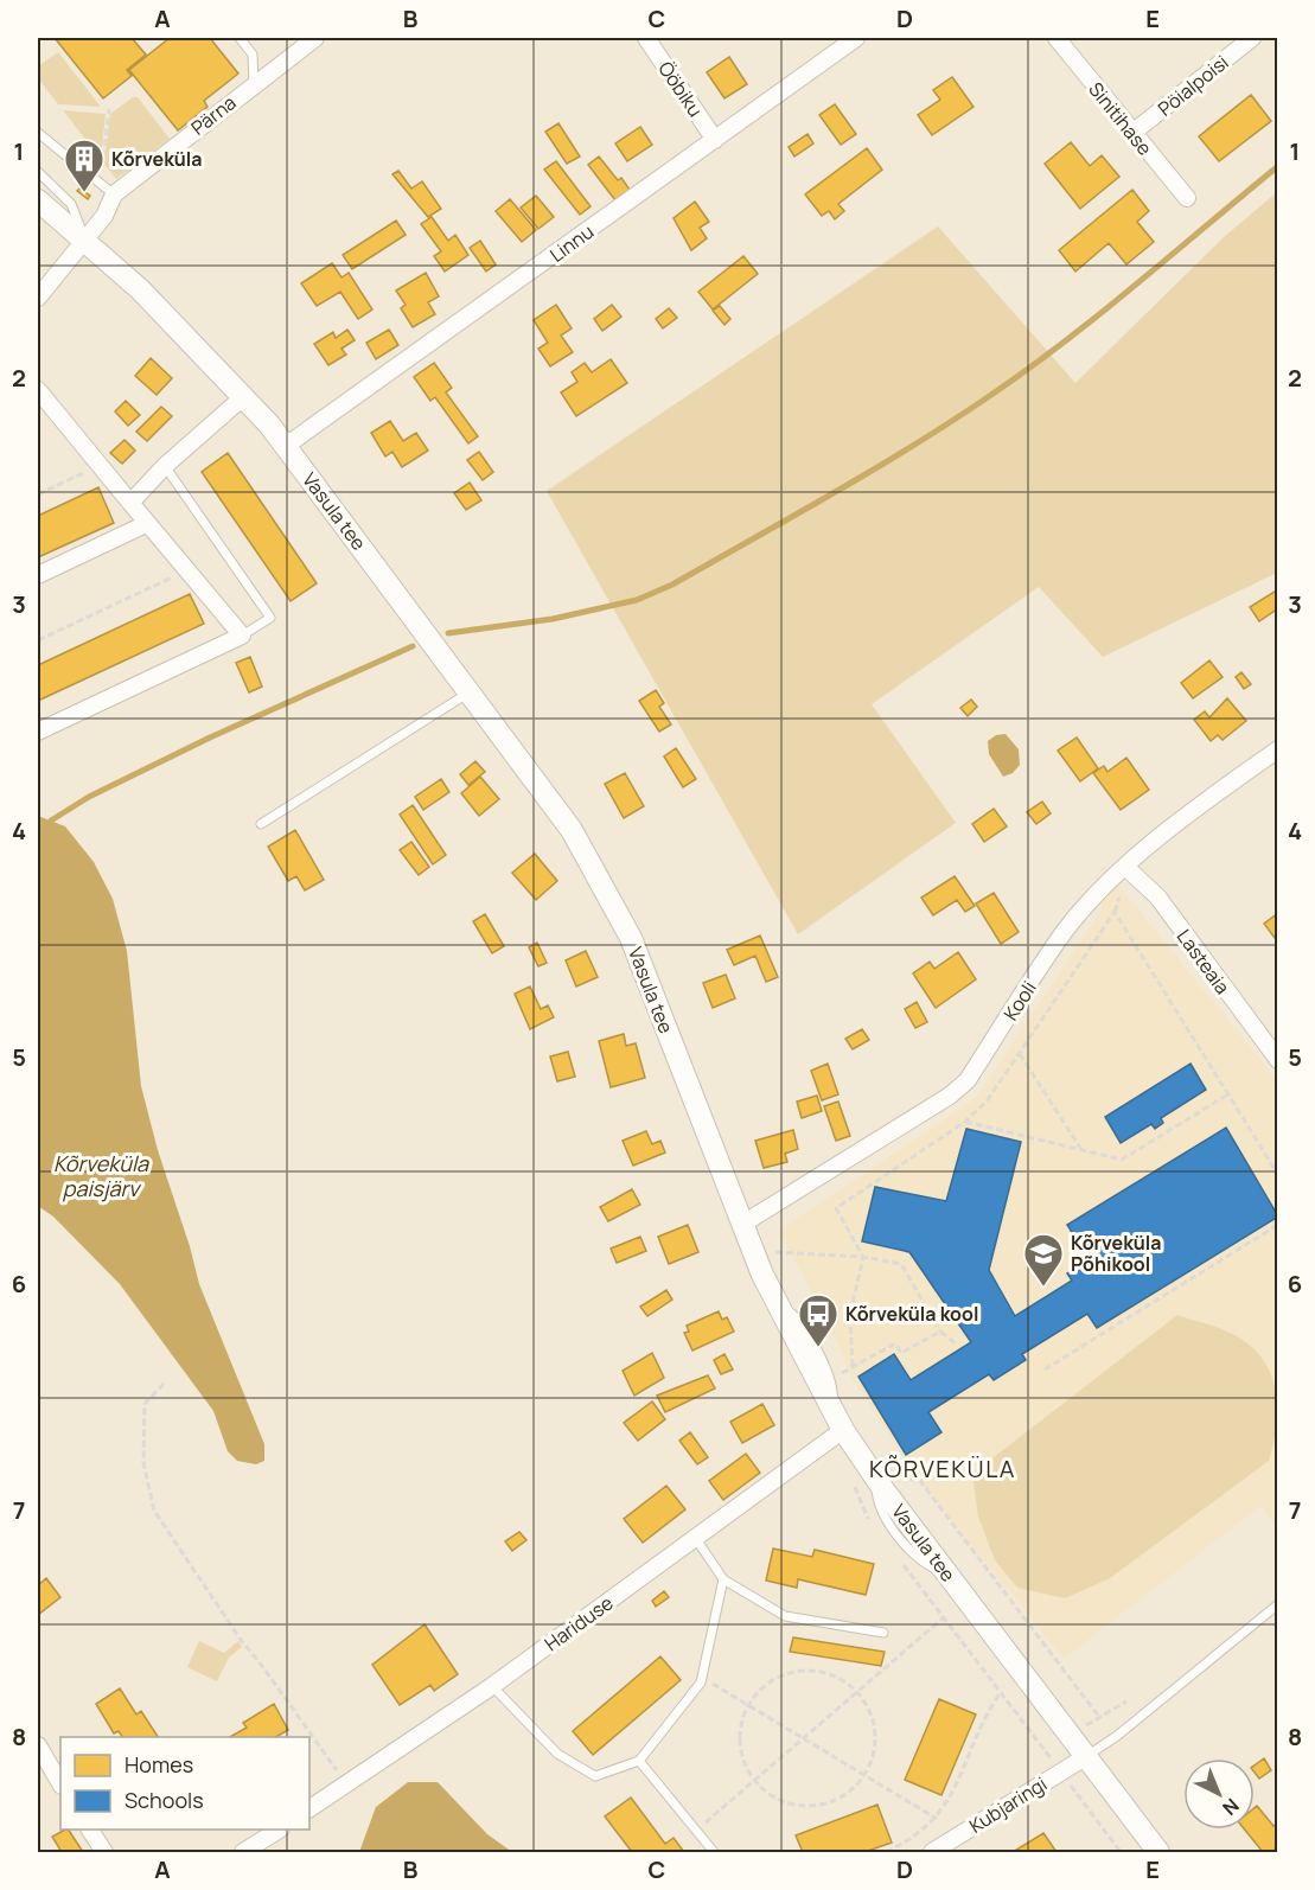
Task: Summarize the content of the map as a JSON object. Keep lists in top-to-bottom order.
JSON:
{
  "streets": {
    "street": [
      "Pöialpoisi",
      "Ööbiku",
      "Pärna",
      "Sinitihase",
      "Linnu",
      "Vasula tee",
      "Lasteaia",
      "Kooli",
      "Hariduse",
      "Kubjaringi"
    ]
  },
  "crossings": [
    ["Pöialpoisi", "Sinitihase"],
    ["Ööbiku", "Linnu"],
    ["Pärna", "Vasula tee"],
    ["Linnu", "Vasula tee"],
    ["Vasula tee", "Kooli"],
    ["Vasula tee", "Hariduse"],
    ["Vasula tee", "Kubjaringi"],
    ["Lasteaia", "Kooli"]
  ],
  "districts": ["KÕRVEKÜLA"],
  "water": ["Kõrveküla paisjärv"],
  "places": {
    "building": ["Kõrveküla"],
    "school or university": ["Kõrveküla Põhikool"],
    "bus stop": ["Kõrveküla kool"]
  },
  "legend": ["Homes", "Schools"],
  "north": "bottom right",
  "grid": {
    "columns": [
      "A",
      "B",
      "C",
      "D",
      "E"
    ],
    "rows": [
      "1",
      "2",
      "3",
      "4",
      "5",
      "6",
      "7",
      "8"
    ]
  }
}
